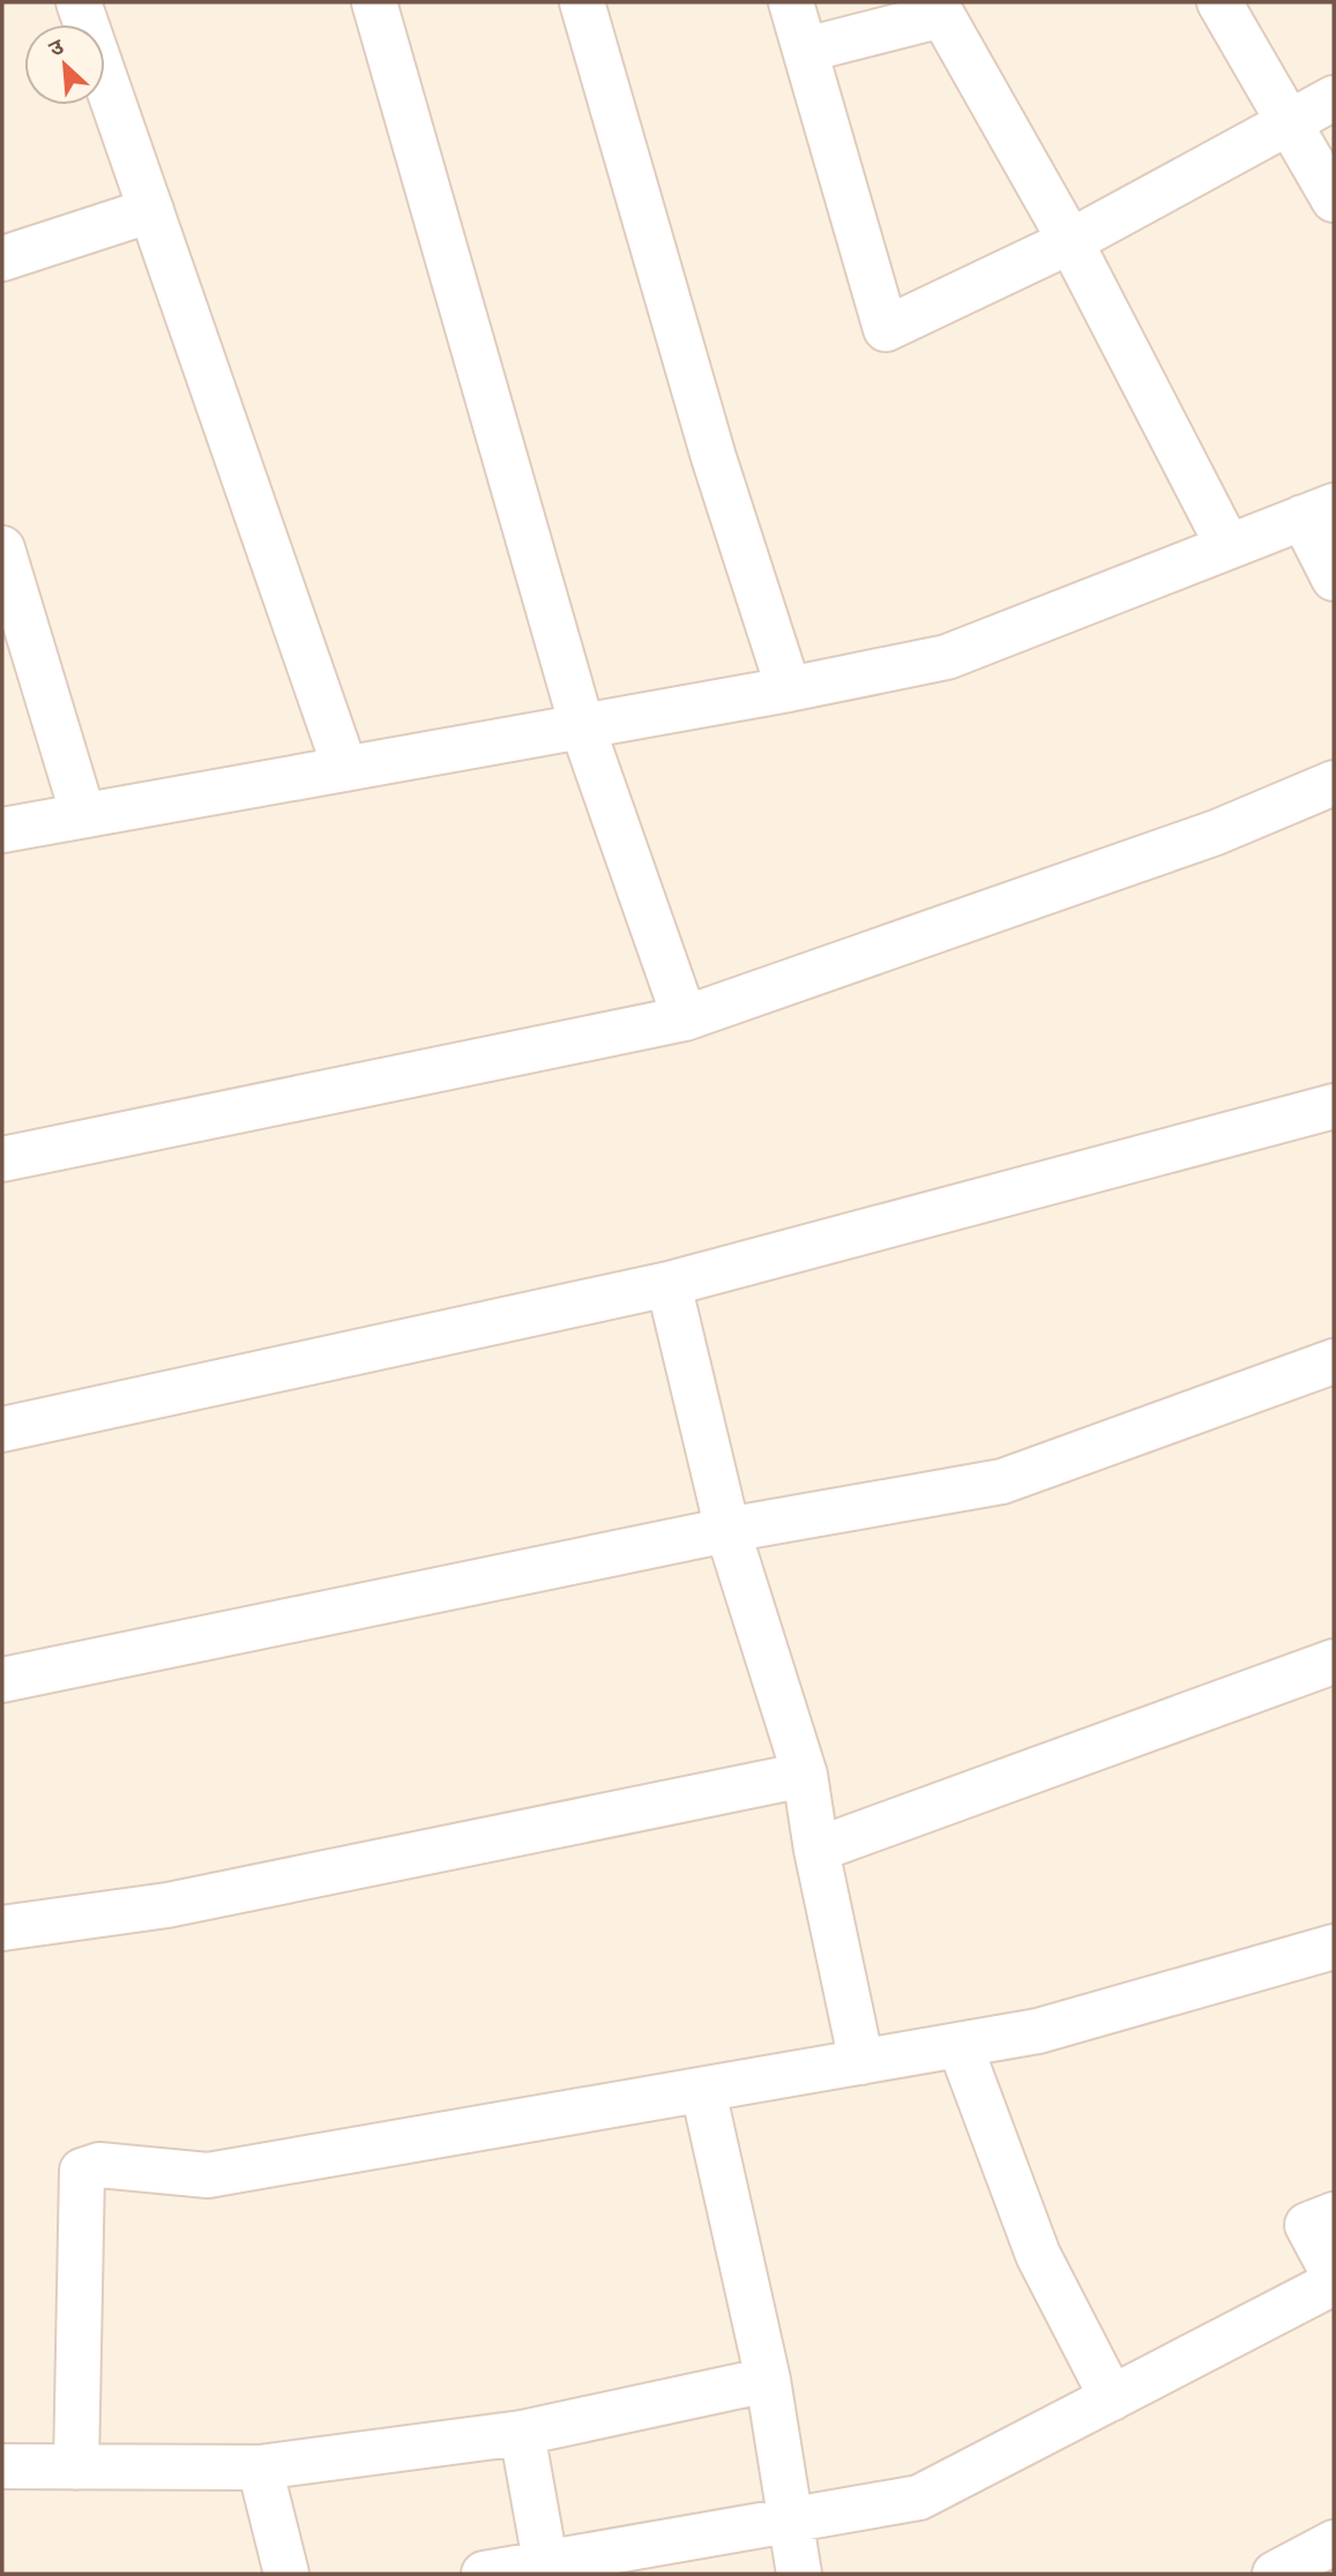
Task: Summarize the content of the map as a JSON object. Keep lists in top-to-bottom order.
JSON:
{
  "north": "top left"
}
